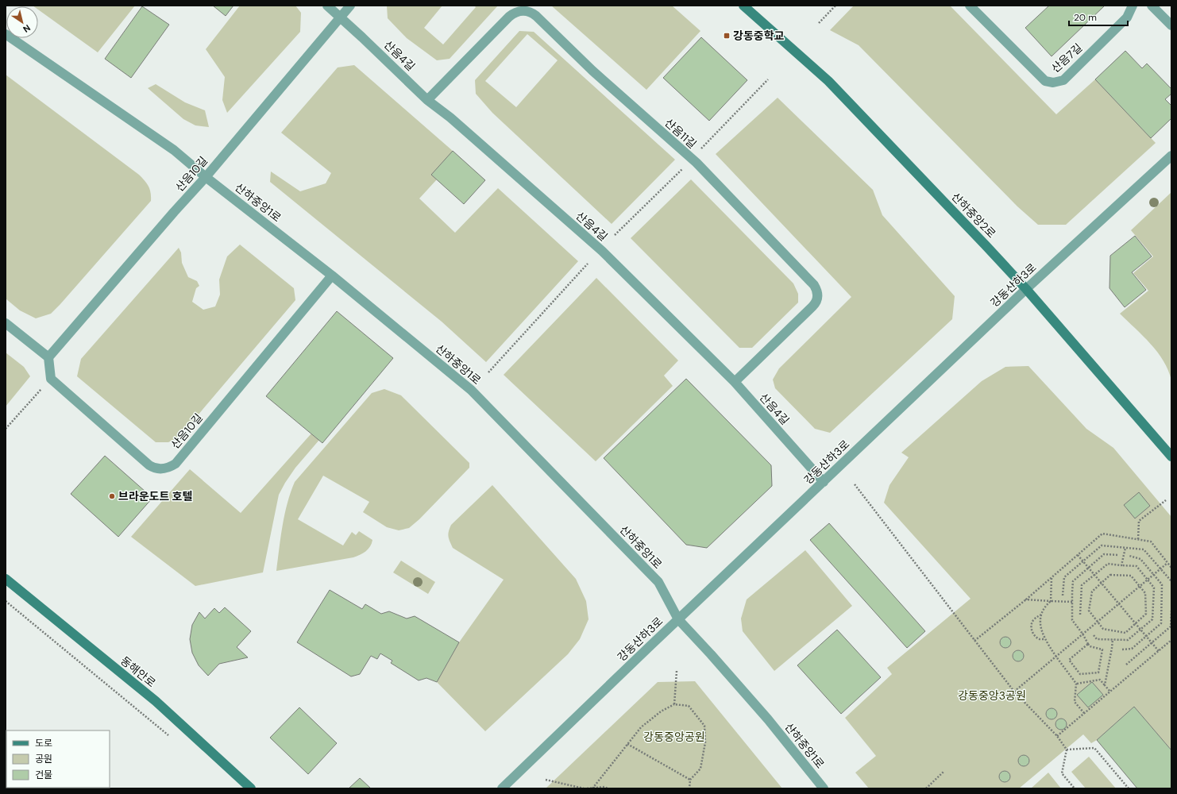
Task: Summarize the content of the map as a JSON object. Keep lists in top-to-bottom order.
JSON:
{
  "streets": {
    "main road": ["산하중앙2로", "동해안로"],
    "street": [
      "산음4길",
      "산음7길",
      "산음11길",
      "산음10길",
      "산하중앙1로",
      "강동산하3로"
    ]
  },
  "crossings": [
    ["산음4길", "산음11길"],
    ["산음4길", "산음10길"],
    ["산음4길", "강동산하3로"],
    ["산음10길", "산하중앙1로"],
    ["산하중앙1로", "강동산하3로"],
    ["산하중앙2로", "강동산하3로"]
  ],
  "parks": ["강동중앙3공원", "강동중앙공원"],
  "places": {
    "transit": ["강동중학교"],
    "other": ["브라운도트 호텔"]
  },
  "legend": ["도로", "공원", "건물"],
  "scale_bar": "20 m",
  "north": "bottom right"
}
